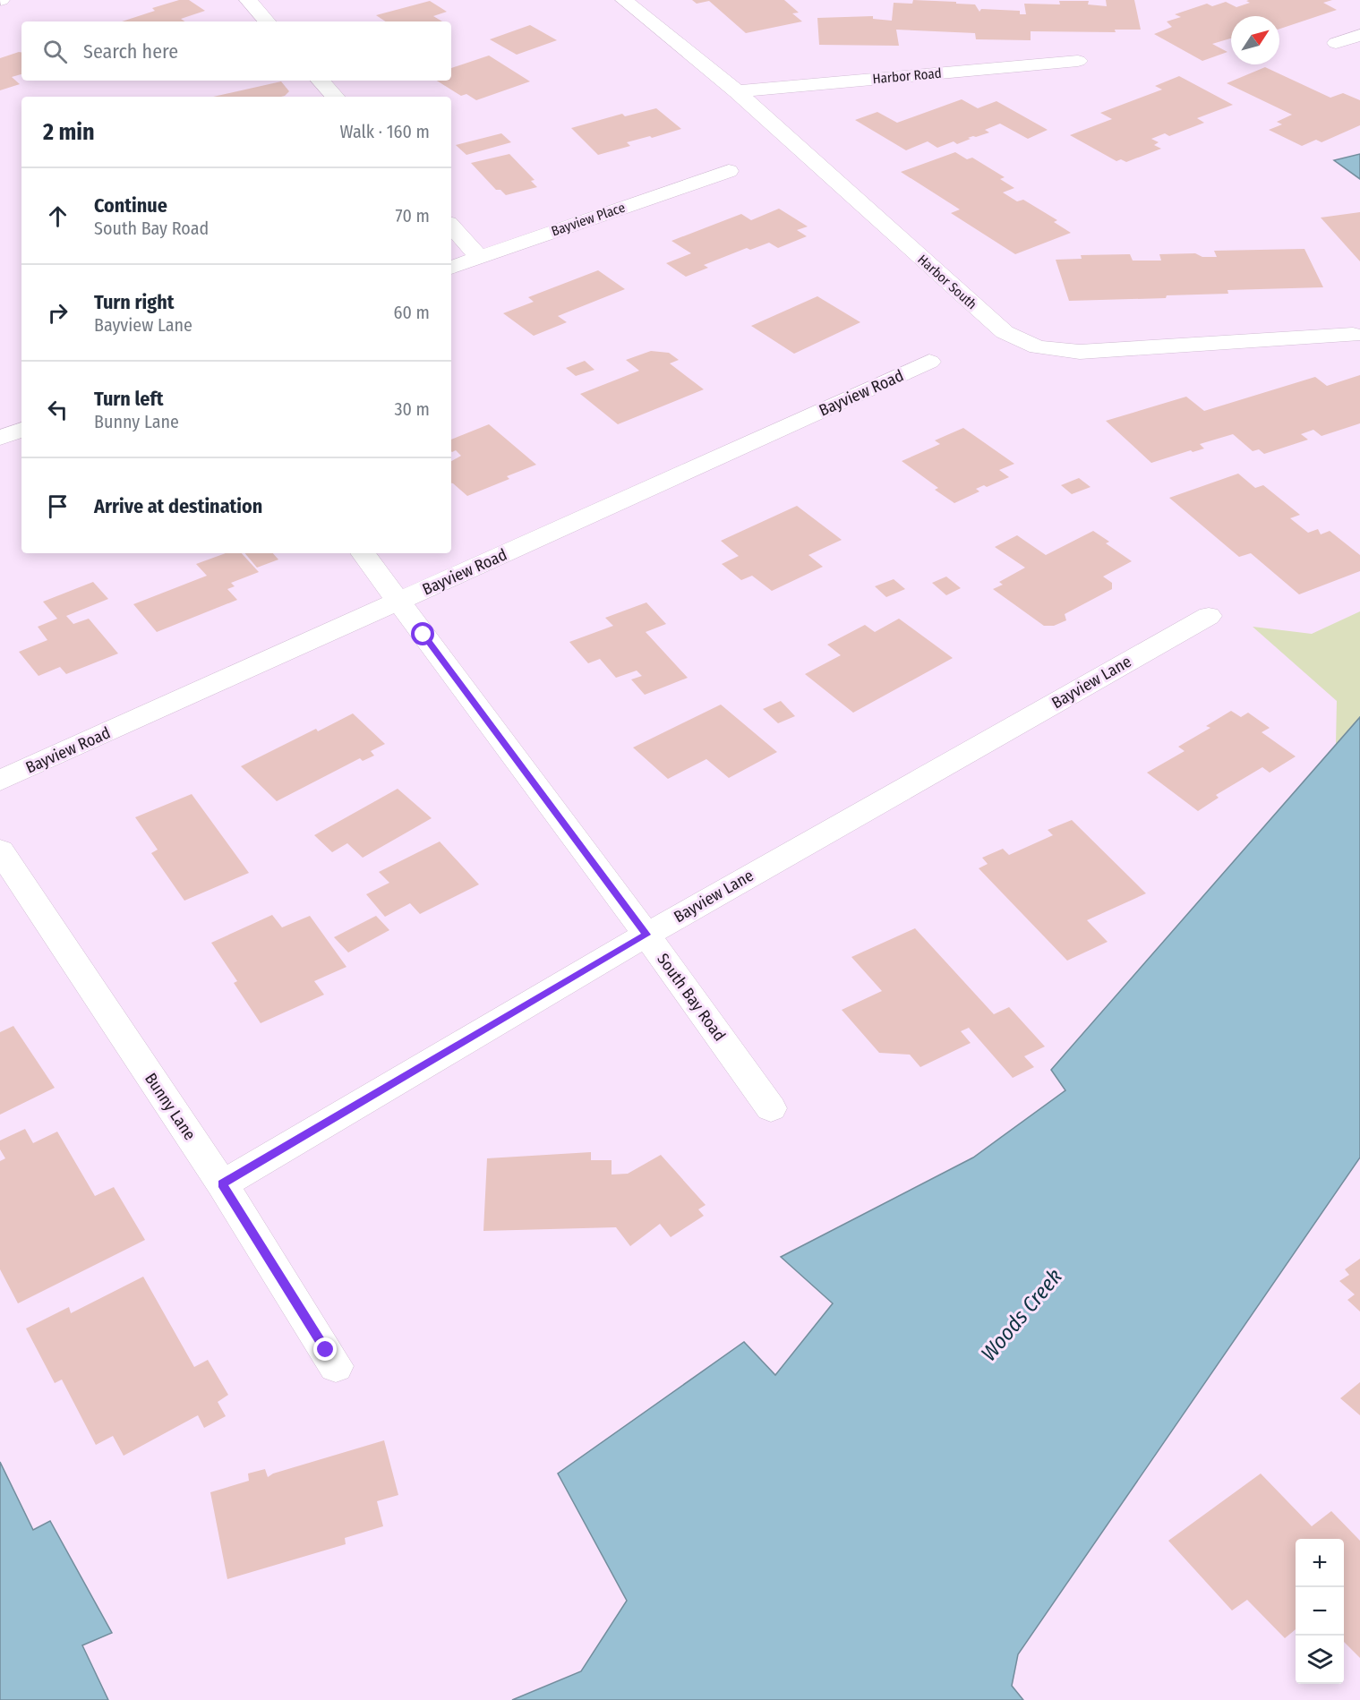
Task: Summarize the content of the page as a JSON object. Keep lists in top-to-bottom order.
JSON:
{
  "streets": {
    "street": [
      "Harbor Road",
      "Bayview Place",
      "Harbor South",
      "Bayview Road",
      "Bayview Lane",
      "South Bay Road",
      "Bunny Lane"
    ]
  },
  "crossings": [
    ["Harbor Road", "Harbor South"],
    ["Bayview Road", "South Bay Road"],
    ["Bayview Lane", "South Bay Road"],
    ["Bayview Lane", "Bunny Lane"]
  ],
  "water": ["Woods Creek"],
  "north": "top right",
  "page": {
    "search": "Search here",
    "heading": ["2 min", "Walk · 160 m"],
    "list": [
      ["Continue", "South Bay Road", "70 m"],
      ["Turn right", "Bayview Lane", "60 m"],
      ["Turn left", "Bunny Lane", "30 m"],
      "Arrive at destination"
    ],
    "map_buttons": ["+", "−"]
  }
}
